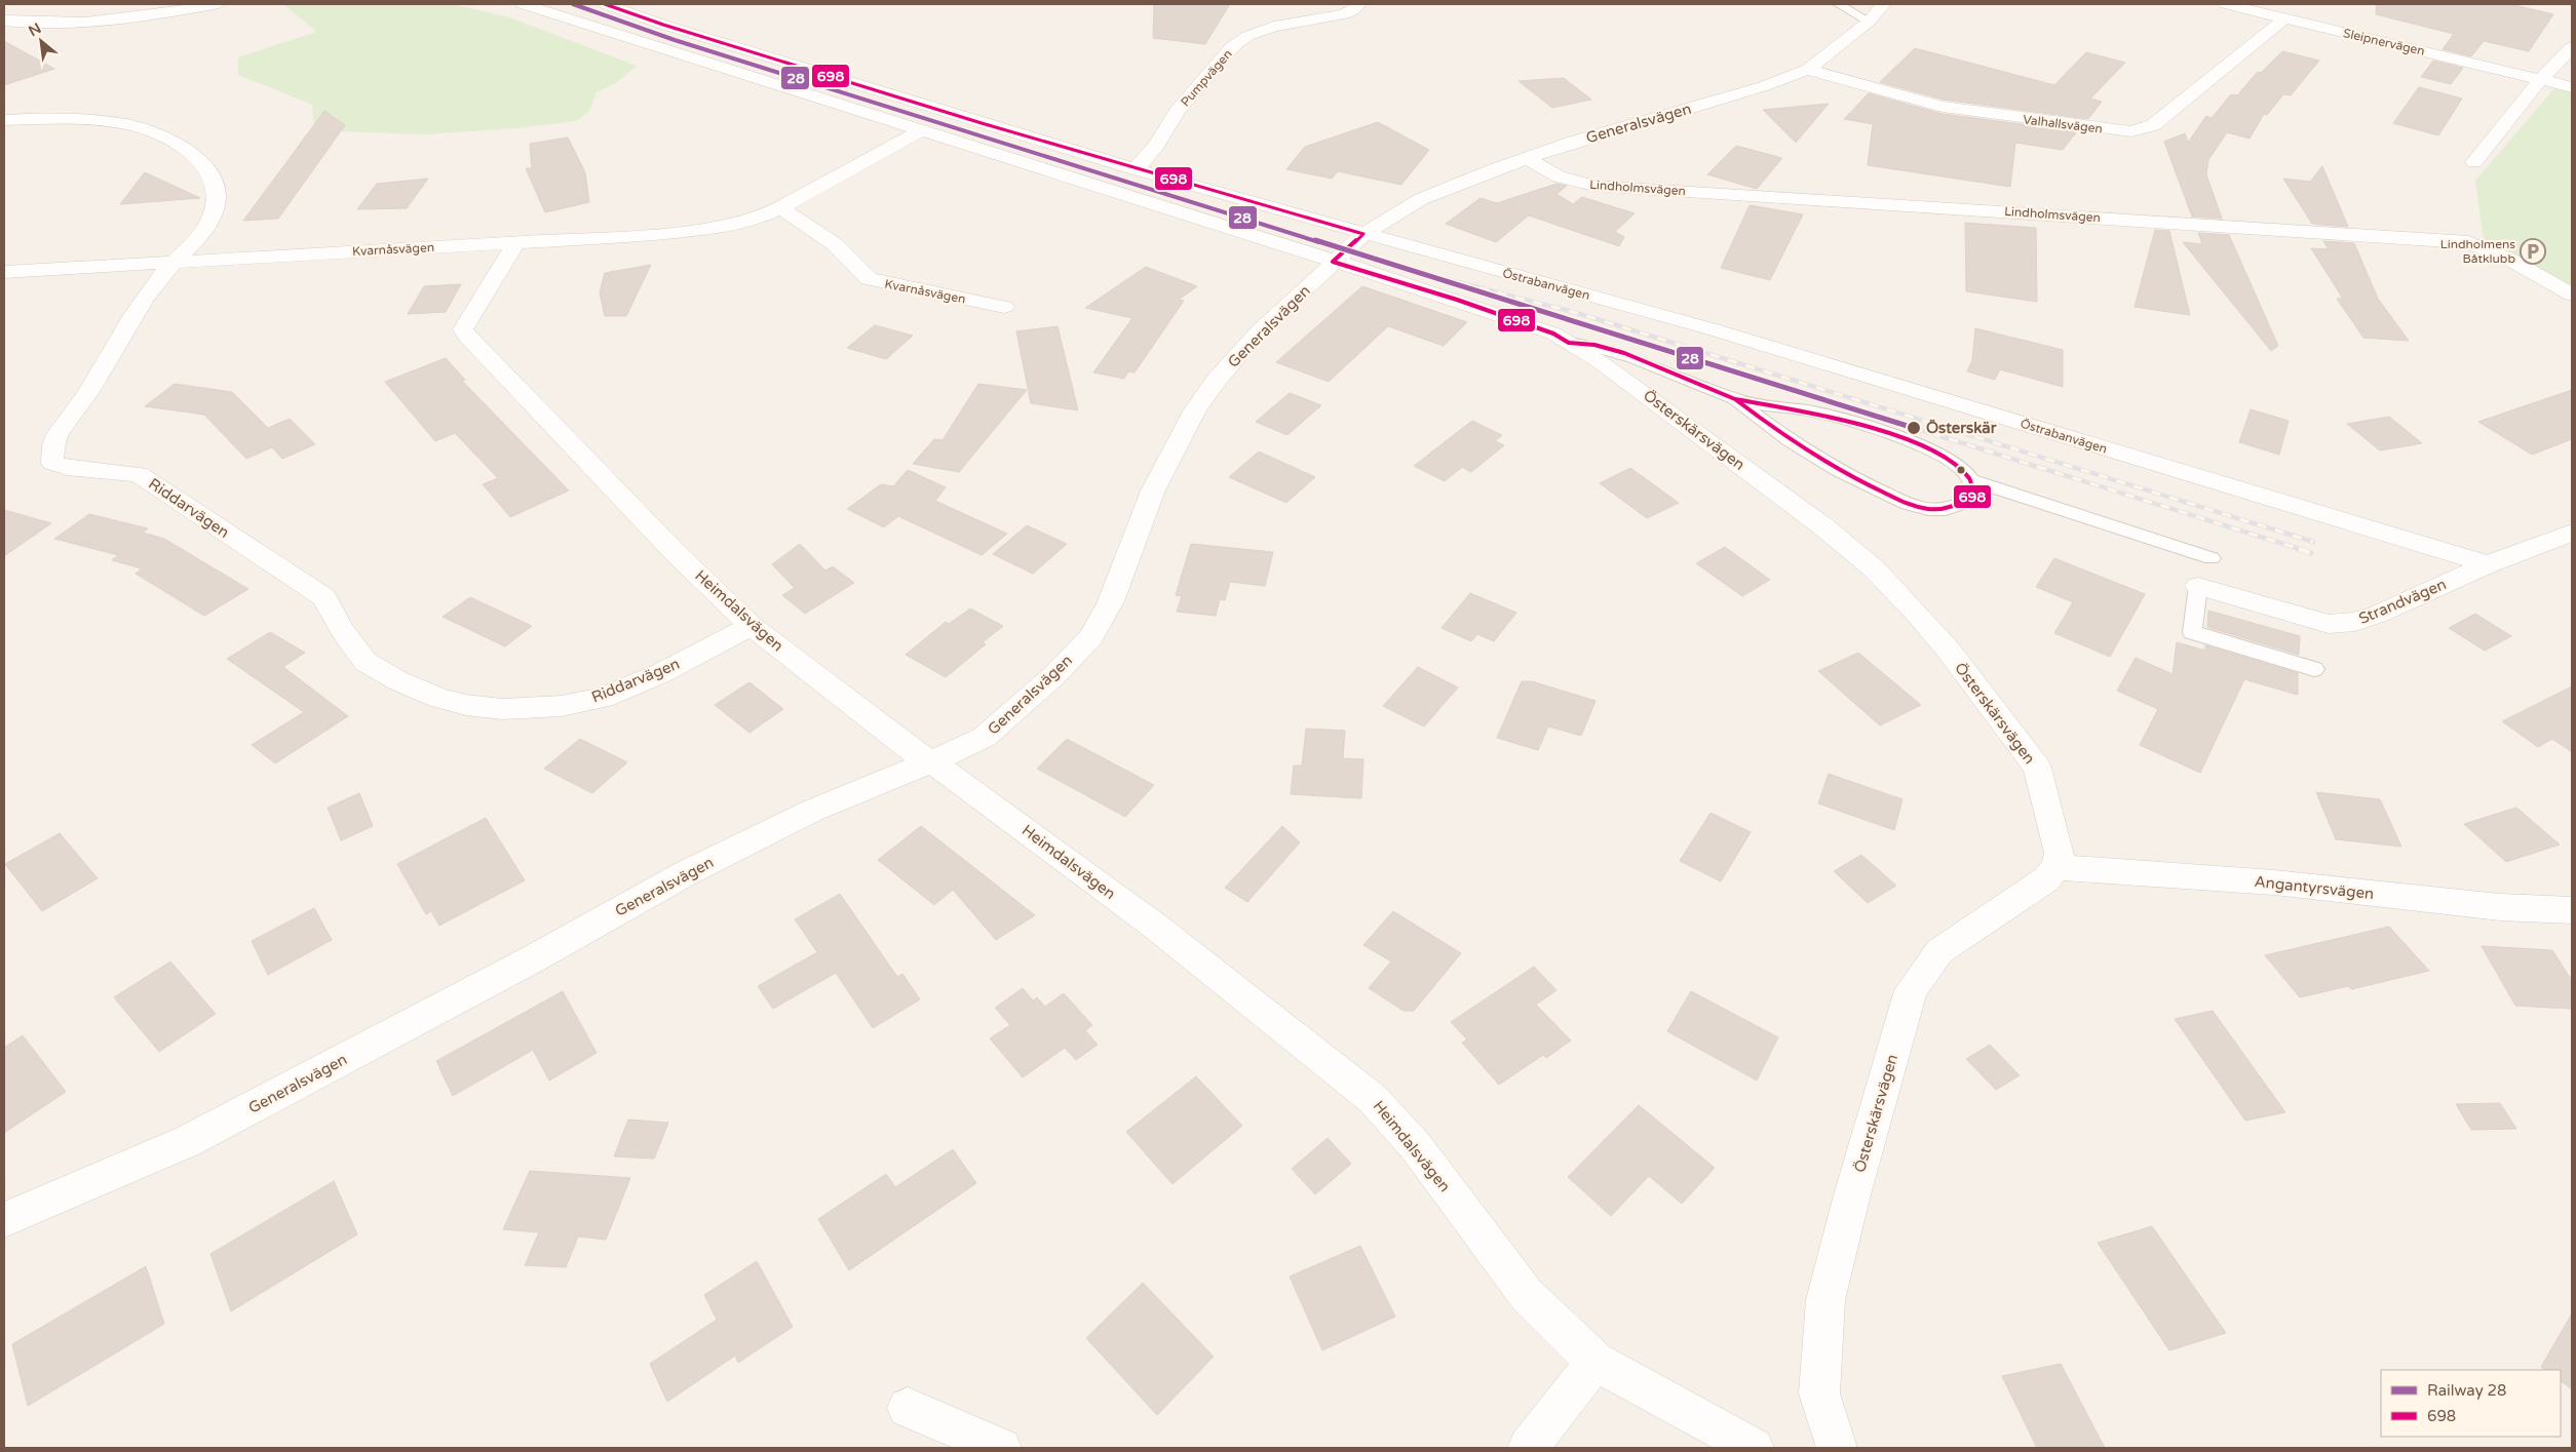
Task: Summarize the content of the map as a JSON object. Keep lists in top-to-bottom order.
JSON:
{
  "streets": {
    "street": [
      "Sleipnervägen",
      "Pumpvägen",
      "Generalsvägen",
      "Valhallsvägen",
      "Lindholmsvägen",
      "Kvarnåsvägen",
      "Östrabanvägen",
      "Österskärsvägen",
      "Riddarvägen",
      "Strandvägen",
      "Heimdalsvägen",
      "Angantyrsvägen"
    ]
  },
  "crossings": [
    ["Sleipnervägen", "Valhallsvägen"],
    ["Pumpvägen", "Östrabanvägen"],
    ["Generalsvägen", "Valhallsvägen"],
    ["Generalsvägen", "Lindholmsvägen"],
    ["Generalsvägen", "Östrabanvägen"],
    ["Generalsvägen", "Österskärsvägen"],
    ["Generalsvägen", "Heimdalsvägen"],
    ["Kvarnåsvägen", "Österskärsvägen"],
    ["Kvarnåsvägen", "Riddarvägen"],
    ["Kvarnåsvägen", "Heimdalsvägen"],
    ["Östrabanvägen", "Strandvägen"],
    ["Österskärsvägen", "Angantyrsvägen"],
    ["Riddarvägen", "Heimdalsvägen"]
  ],
  "places": {
    "parking": ["Lindholmens Båtklubb"],
    "other": ["Österskär"]
  },
  "lines": ["rail line 28", "transit line 698"],
  "legend": ["Railway 28", "698"],
  "north": "top left"
}
